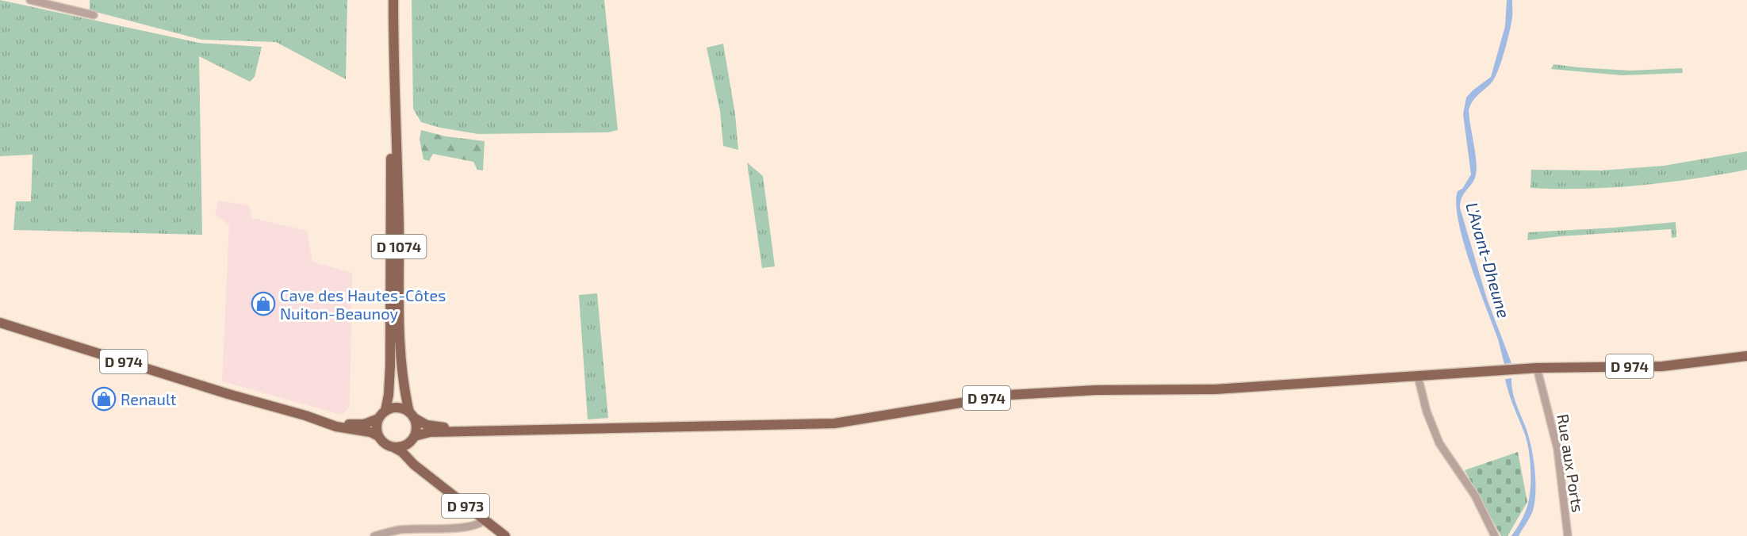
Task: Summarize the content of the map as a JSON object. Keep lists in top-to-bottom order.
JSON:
{
  "streets": {
    "main road": ["D 1074", "D 974", "D 973"],
    "street": ["Rue aux Ports"]
  },
  "crossings": [
    ["D 1074", "D 974"],
    ["D 1074", "D 973"],
    ["D 974", "Rue aux Ports"],
    ["D 974", "D 973"]
  ],
  "water": ["L'Avant-Dheune"],
  "places": {
    "shop": ["Cave des Hautes-Côtes Nuiton-Beaunoy", "Renault"]
  }
}
